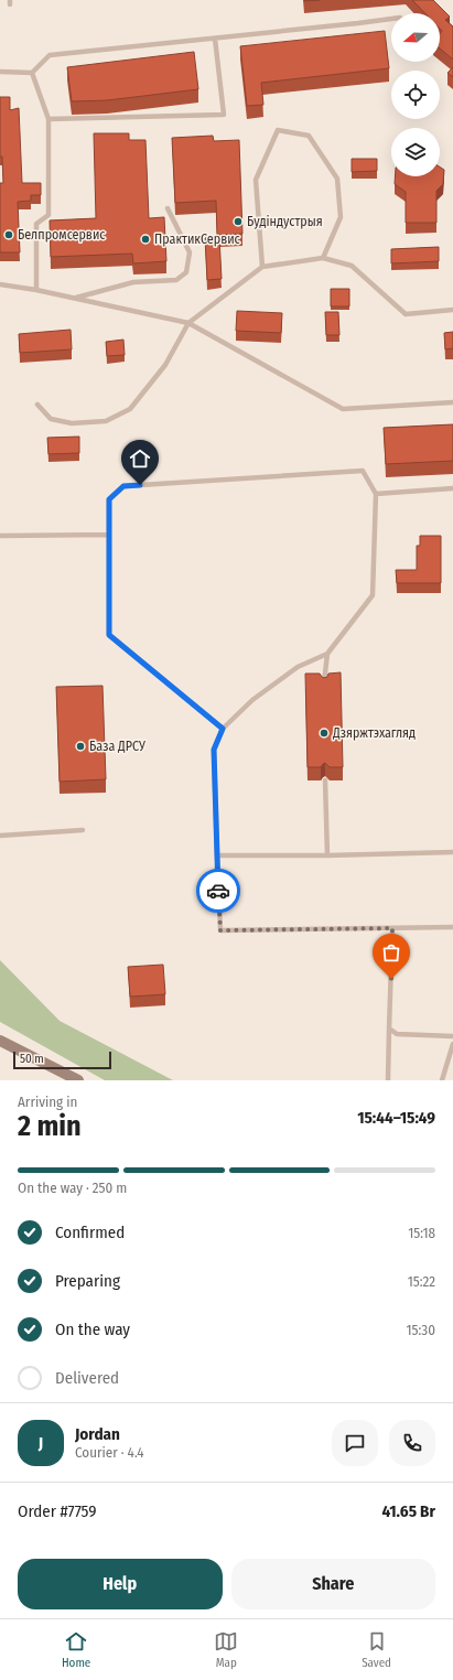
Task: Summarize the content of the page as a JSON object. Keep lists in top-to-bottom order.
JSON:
{
  "places": [
    "Будіндустрыя",
    "Белпромсервис",
    "ПрактикСервис",
    "Дзяржтэхагляд",
    "База ДРСУ"
  ],
  "scale_bar": "50 m",
  "north": "left",
  "page": {
    "scale": "50 m",
    "heading": ["2 min", "Arriving in", "15:44–15:49"],
    "panel": [
      "Jordan",
      "Courier · 4.4",
      "Order #7759",
      "41.65 Br"
    ],
    "bar": "On the way · 250 m",
    "list": [
      ["Confirmed", "15:18"],
      ["Preparing", "15:22"],
      ["On the way", "15:30"],
      "Delivered"
    ],
    "round": "J",
    "buttons": ["Help", "Share"],
    "tabs": ["Home", "Map", "Saved"]
  }
}
